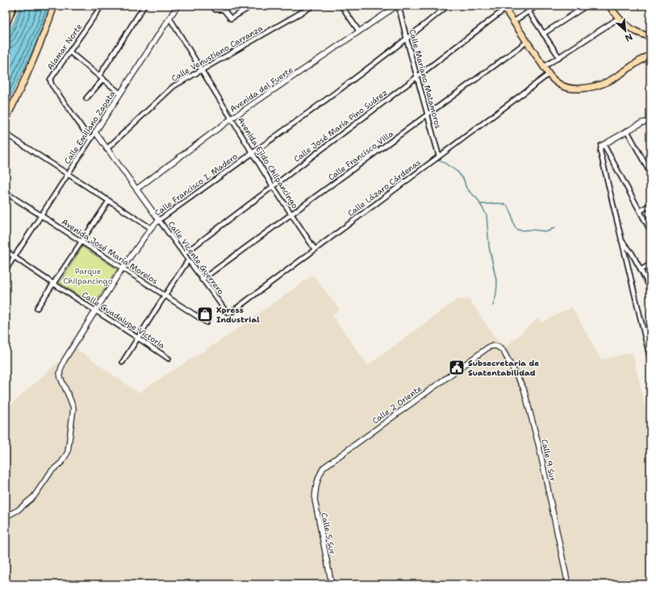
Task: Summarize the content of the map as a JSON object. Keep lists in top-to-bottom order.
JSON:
{
  "streets": {
    "street": [
      "Alamar Norte",
      "Calle Venustiano Carranza",
      "Calle Mariano Matamoros",
      "Avenida del Fuerte",
      "Calle José María Pino Suárez",
      "Calle Emiliano Zapata",
      "Calle Francisco Villa",
      "Avenida Ejido Chilpancingo",
      "Calle Francisco I. Madero",
      "Calle Lázaro Cárdenas",
      "Avenida José María Morelos",
      "Calle Vicente Guerrero",
      "Calle Guadalupe Victoria",
      "Calle 2 Oriente",
      "Calle 9 Sur",
      "Calle 5 Sur"
    ]
  },
  "crossings": [
    ["Alamar Norte", "Calle Emiliano Zapata"],
    ["Calle Venustiano Carranza", "Avenida Ejido Chilpancingo"],
    ["Calle Venustiano Carranza", "Calle Vicente Guerrero"],
    ["Calle Mariano Matamoros", "Avenida del Fuerte"],
    ["Calle Mariano Matamoros", "Calle José María Pino Suárez"],
    ["Calle Mariano Matamoros", "Calle Francisco Villa"],
    ["Calle Mariano Matamoros", "Calle Francisco I. Madero"],
    ["Calle Mariano Matamoros", "Calle Lázaro Cárdenas"],
    ["Avenida del Fuerte", "Avenida Ejido Chilpancingo"],
    ["Avenida del Fuerte", "Calle Vicente Guerrero"],
    ["Calle José María Pino Suárez", "Avenida Ejido Chilpancingo"],
    ["Calle José María Pino Suárez", "Calle Vicente Guerrero"],
    ["Calle Emiliano Zapata", "Avenida Ejido Chilpancingo"],
    ["Calle Emiliano Zapata", "Avenida José María Morelos"],
    ["Calle Emiliano Zapata", "Calle Vicente Guerrero"],
    ["Calle Emiliano Zapata", "Calle Guadalupe Victoria"],
    ["Calle Francisco Villa", "Avenida Ejido Chilpancingo"],
    ["Calle Francisco Villa", "Calle Vicente Guerrero"],
    ["Avenida Ejido Chilpancingo", "Calle Francisco I. Madero"],
    ["Avenida Ejido Chilpancingo", "Calle Lázaro Cárdenas"],
    ["Calle Francisco I. Madero", "Avenida José María Morelos"],
    ["Calle Francisco I. Madero", "Calle Vicente Guerrero"],
    ["Calle Francisco I. Madero", "Calle Guadalupe Victoria"],
    ["Calle Lázaro Cárdenas", "Calle Vicente Guerrero"],
    ["Calle 2 Oriente", "Calle 9 Sur"],
    ["Calle 2 Oriente", "Calle 5 Sur"]
  ],
  "parks": ["Parque Chilpancingo"],
  "places": {
    "shop": ["Xpress Industrial"],
    "public building": ["Subsecretaria de Suatentabilidad"]
  },
  "north": "bottom right"
}
